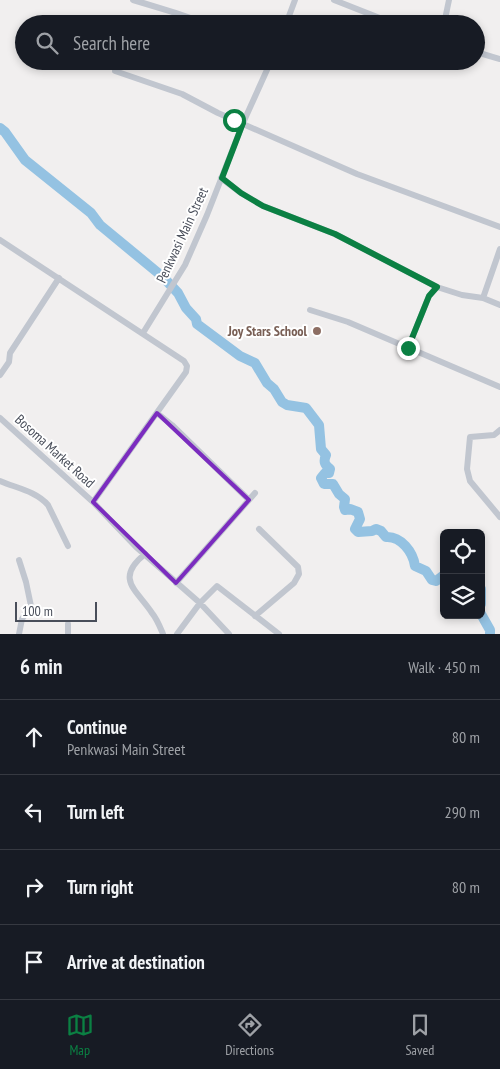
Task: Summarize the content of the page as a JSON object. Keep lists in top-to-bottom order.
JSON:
{
  "streets": {
    "street": ["Penkwasi Main Street", "Bosoma Market Road"]
  },
  "places": ["Joy Stars School"],
  "scale_bar": "100 m",
  "page": {
    "search": "Search here",
    "scale": "100 m",
    "heading": ["6 min", "Walk · 450 m"],
    "list": [
      ["Continue", "Penkwasi Main Street", "80 m"],
      ["Turn left", "290 m"],
      ["Turn right", "80 m"],
      "Arrive at destination"
    ],
    "nav": ["Map", "Directions", "Saved"]
  }
}
